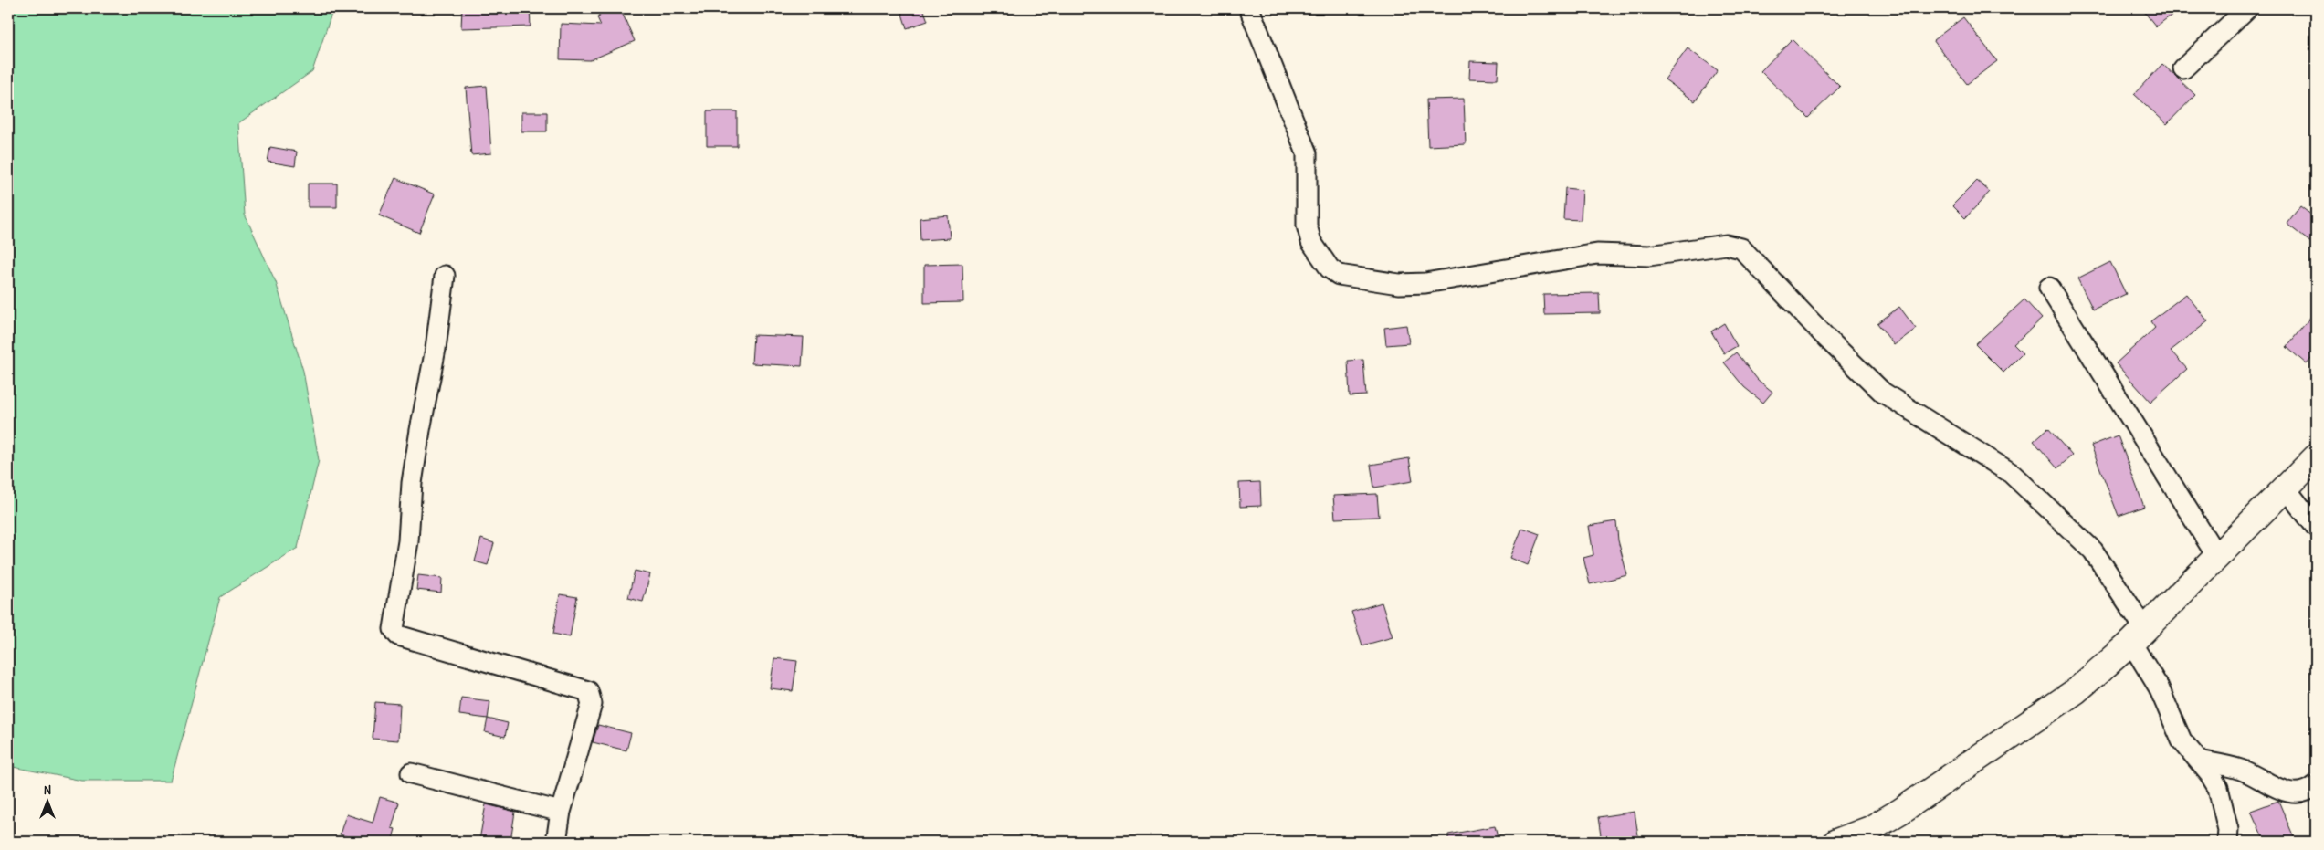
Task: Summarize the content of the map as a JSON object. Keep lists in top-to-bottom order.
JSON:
{
  "north": "top"
}
